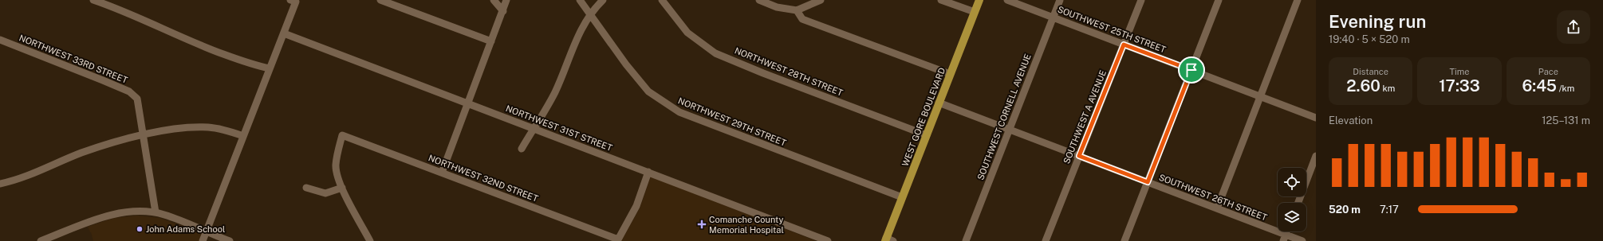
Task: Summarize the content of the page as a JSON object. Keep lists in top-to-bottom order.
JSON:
{
  "streets": {
    "main road": ["WEST GORE BOULEVARD"],
    "street": [
      "SOUTHWEST 25TH STREET",
      "NORTHWEST 33RD STREET",
      "NORTHWEST 28TH STREET",
      "SOUTHWEST CORNELL AVENUE",
      "SOUTHWEST A AVENUE",
      "NORTHWEST 29TH STREET",
      "NORTHWEST 31ST STREET",
      "NORTHWEST 32ND STREET",
      "SOUTHWEST 26TH STREET"
    ]
  },
  "crossings": [
    ["SOUTHWEST 25TH STREET", "SOUTHWEST CORNELL AVENUE"],
    ["SOUTHWEST 25TH STREET", "SOUTHWEST A AVENUE"],
    ["NORTHWEST 28TH STREET", "WEST GORE BOULEVARD"],
    ["WEST GORE BOULEVARD", "NORTHWEST 29TH STREET"],
    ["WEST GORE BOULEVARD", "SOUTHWEST 26TH STREET"],
    ["SOUTHWEST CORNELL AVENUE", "SOUTHWEST 26TH STREET"],
    ["SOUTHWEST A AVENUE", "SOUTHWEST 26TH STREET"]
  ],
  "places": {
    "health": ["Comanche County Memorial Hospital"],
    "other": ["John Adams School"]
  },
  "page": {
    "heading": ["Evening run", "19:40 · 5 × 520 m"],
    "stats": [
      ["Distance", "2.60 km"],
      ["Time", "17:33"],
      ["Pace", "6:45 /km"]
    ],
    "chart": ["Elevation", "125–131 m"],
    "list": [
      {
        "name": "520 m",
        "note": "7:17"
      }
    ]
  }
}
